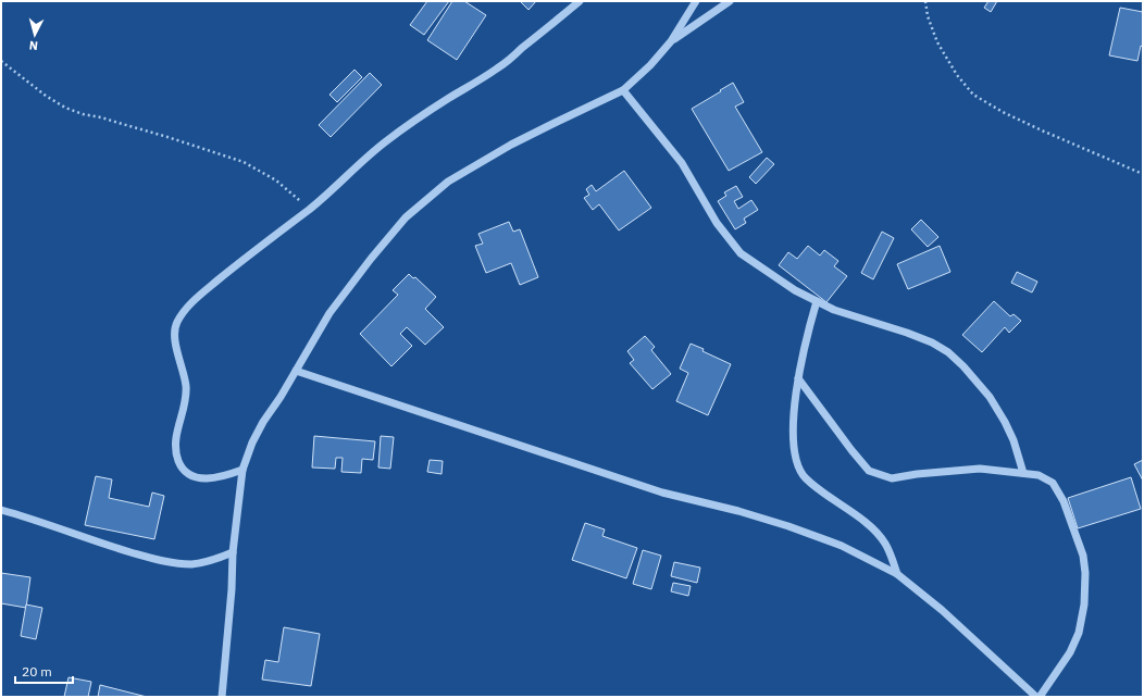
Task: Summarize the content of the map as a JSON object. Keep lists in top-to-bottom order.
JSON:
{
  "scale_bar": "20 m",
  "north": "bottom"
}
